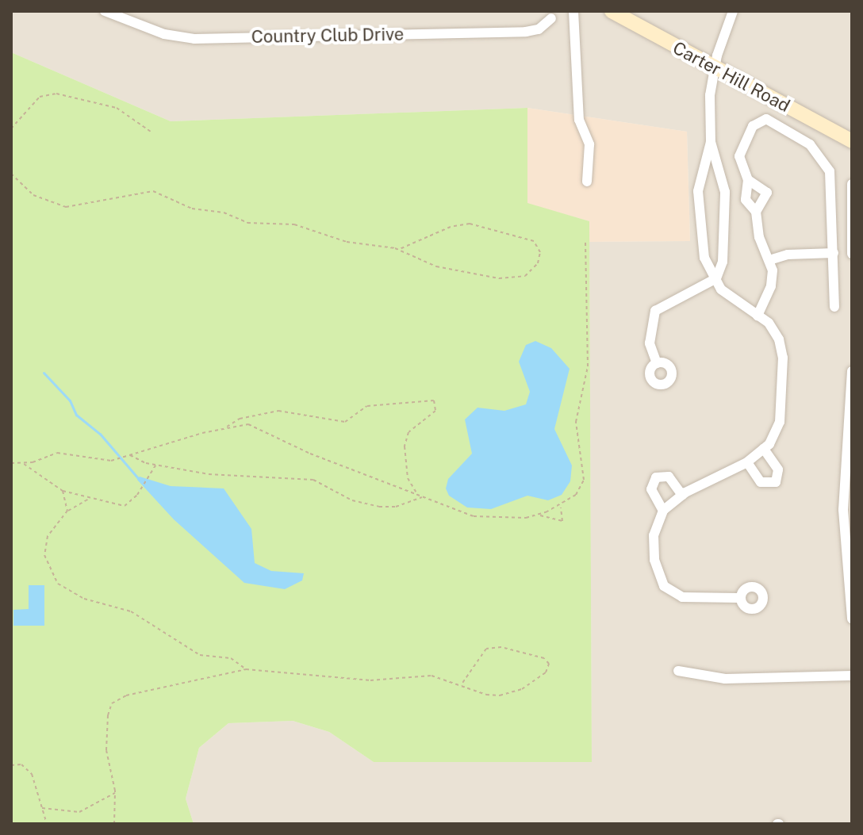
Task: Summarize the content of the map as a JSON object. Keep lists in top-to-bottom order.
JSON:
{
  "streets": {
    "main road": ["Carter Hill Road"],
    "street": ["Country Club Drive"]
  }
}
